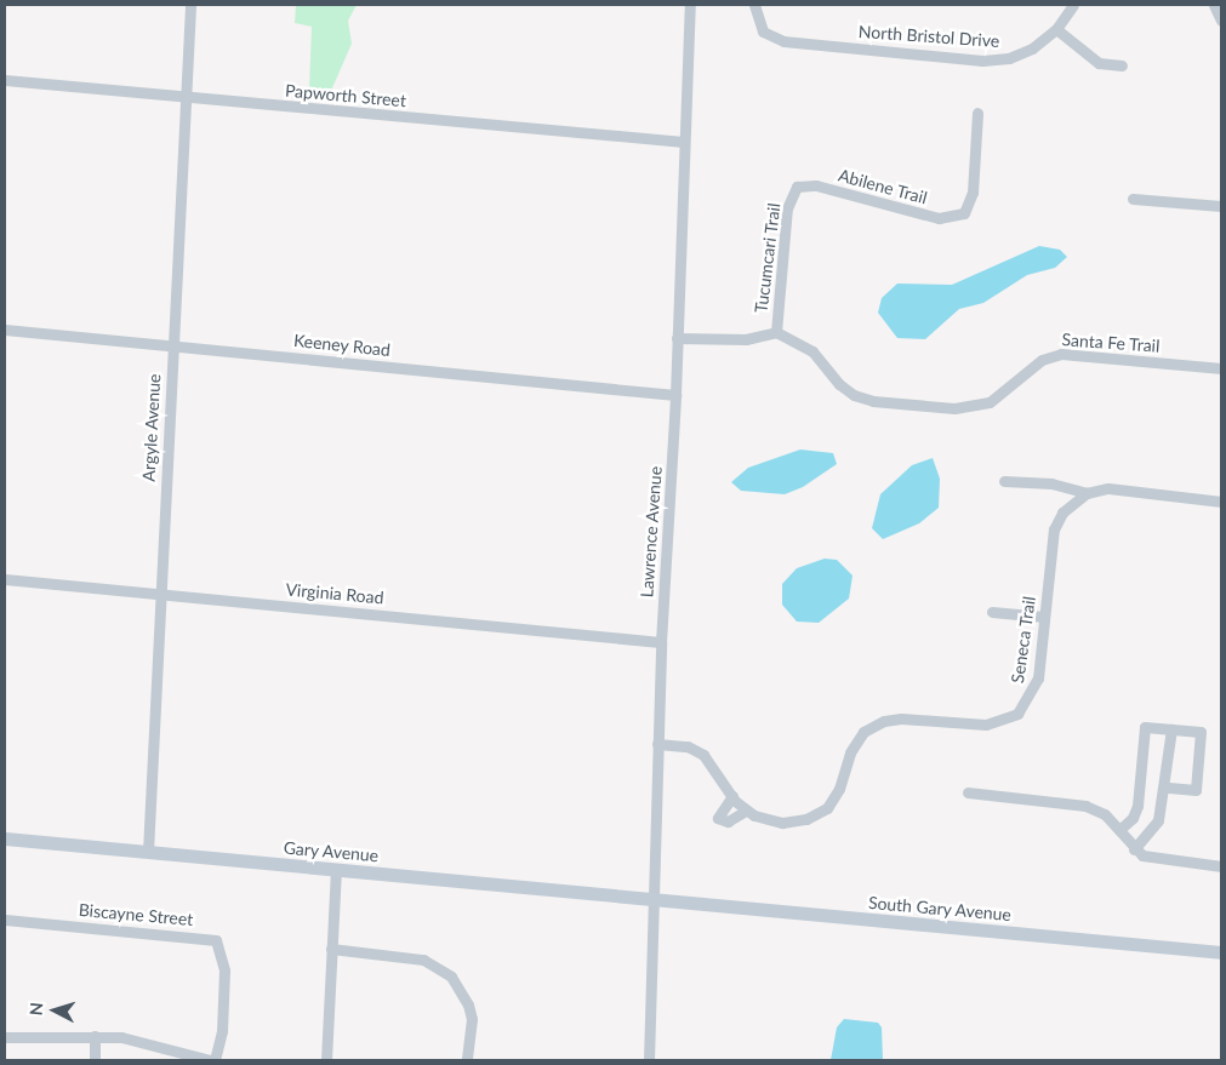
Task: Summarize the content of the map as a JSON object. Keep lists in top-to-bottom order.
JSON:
{
  "streets": {
    "main road": ["Gary Avenue", "South Gary Avenue"],
    "street": [
      "North Bristol Drive",
      "Papworth Street",
      "Abilene Trail",
      "Tucumcari Trail",
      "Santa Fe Trail",
      "Keeney Road",
      "Argyle Avenue",
      "Lawrence Avenue",
      "Virginia Road",
      "Seneca Trail",
      "Biscayne Street"
    ]
  },
  "crossings": [
    ["Papworth Street", "Argyle Avenue"],
    ["Papworth Street", "Lawrence Avenue"],
    ["Abilene Trail", "Tucumcari Trail"],
    ["Tucumcari Trail", "Santa Fe Trail"],
    ["Keeney Road", "Argyle Avenue"],
    ["Keeney Road", "Lawrence Avenue"],
    ["Argyle Avenue", "Virginia Road"],
    ["Argyle Avenue", "Gary Avenue"],
    ["Lawrence Avenue", "Virginia Road"],
    ["Lawrence Avenue", "Seneca Trail"],
    ["Lawrence Avenue", "Gary Avenue"],
    ["Lawrence Avenue", "South Gary Avenue"],
    ["Gary Avenue", "South Gary Avenue"]
  ],
  "north": "left"
}
